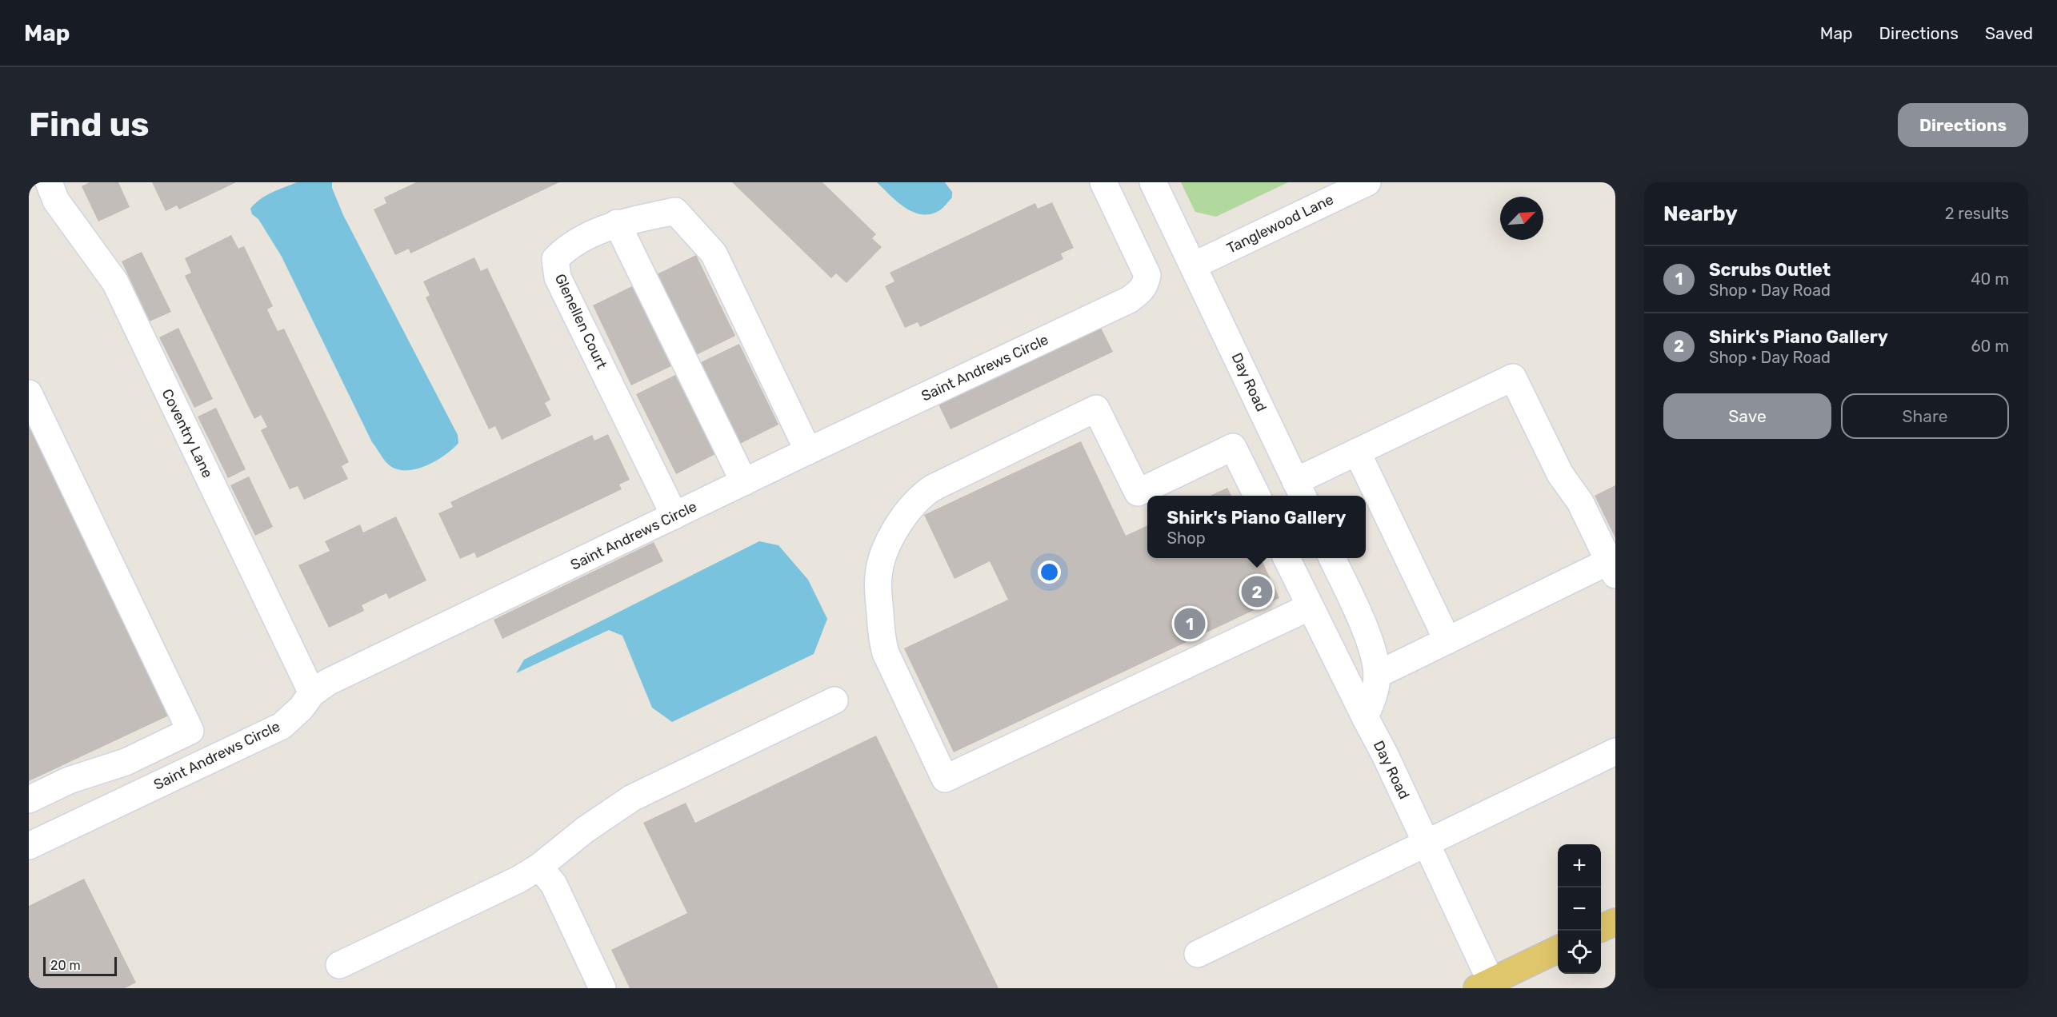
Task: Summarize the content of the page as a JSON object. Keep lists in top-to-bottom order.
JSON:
{
  "streets": {
    "street": [
      "Tanglewood Lane",
      "Glenellen Court",
      "Saint Andrews Circle",
      "Day Road",
      "Coventry Lane"
    ]
  },
  "crossings": [
    ["Tanglewood Lane", "Day Road"],
    ["Glenellen Court", "Saint Andrews Circle"],
    ["Saint Andrews Circle", "Coventry Lane"]
  ],
  "scale_bar": "20 m",
  "north": "top right",
  "page": {
    "header": "Map",
    "nav": ["Map", "Directions", "Saved"],
    "buttons": [
      "Directions",
      ["Save", "Share"]
    ],
    "title": "Find us",
    "heading": ["Nearby", "2 results"],
    "list": [
      {
        "mark": "1",
        "name": "Scrubs Outlet",
        "note": "Shop · Day Road",
        "value": "40 m"
      },
      {
        "mark": "2",
        "name": "Shirk's Piano Gallery",
        "note": "Shop · Day Road",
        "value": "60 m"
      }
    ],
    "popup": ["Shirk's Piano Gallery", "Shop"],
    "pins": ["2", "1"],
    "map_buttons": ["+", "−"],
    "scale": "20 m"
  }
}
